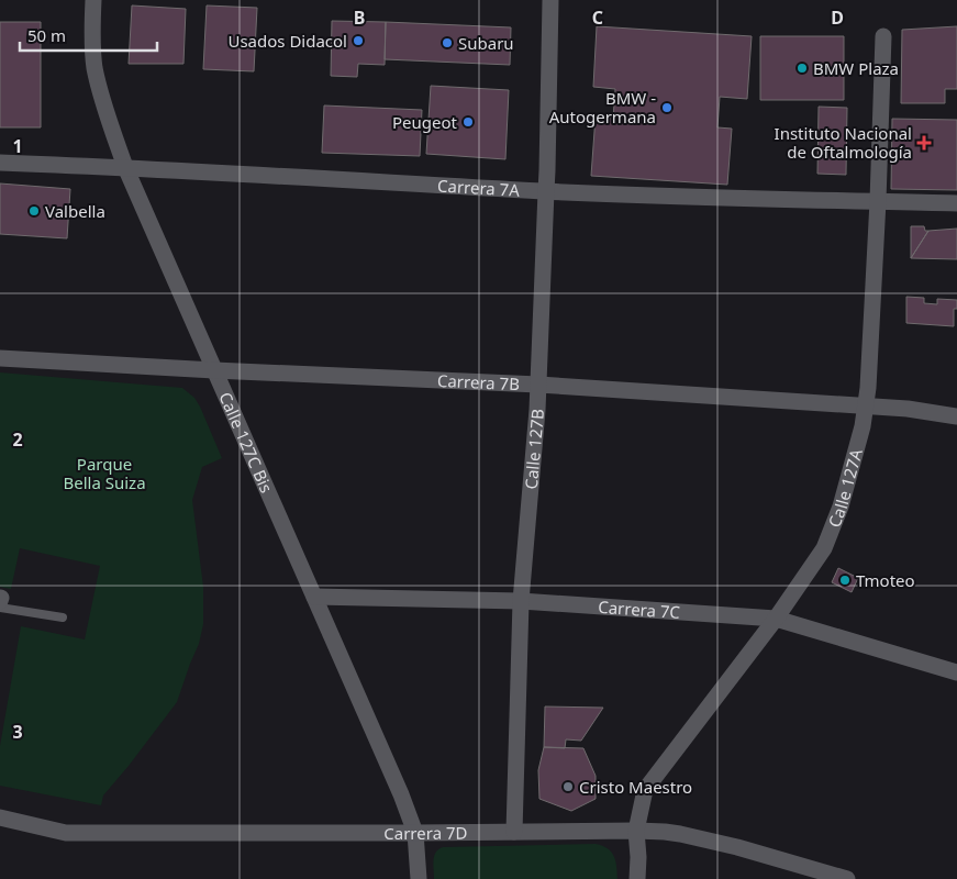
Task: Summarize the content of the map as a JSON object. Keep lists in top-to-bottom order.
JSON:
{
  "streets": {
    "street": [
      "Carrera 7A",
      "Carrera 7B",
      "Calle 127C Bis",
      "Calle 127B",
      "Calle 127A",
      "Carrera 7C",
      "Carrera 7D"
    ]
  },
  "crossings": [
    ["Carrera 7A", "Calle 127C Bis"],
    ["Carrera 7A", "Calle 127B"],
    ["Carrera 7A", "Calle 127A"],
    ["Carrera 7B", "Calle 127C Bis"],
    ["Carrera 7B", "Calle 127B"],
    ["Carrera 7B", "Calle 127A"],
    ["Calle 127C Bis", "Carrera 7C"],
    ["Calle 127C Bis", "Carrera 7D"],
    ["Calle 127B", "Carrera 7C"],
    ["Calle 127B", "Carrera 7D"],
    ["Calle 127A", "Carrera 7C"],
    ["Calle 127A", "Carrera 7D"]
  ],
  "parks": ["Parque Bella Suiza"],
  "places": {
    "other": [
      "Usados Didacol",
      "Subaru",
      "BMW Plaza",
      "BMW - Autogermana",
      "Peugeot",
      "Valbella",
      "Tmoteo",
      "Cristo Maestro"
    ],
    "health": ["Instituto Nacional de Oftalmología"]
  },
  "scale_bar": "50 m",
  "grid": {
    "columns": ["B", "C", "D"],
    "rows": ["1", "2", "3"]
  }
}
